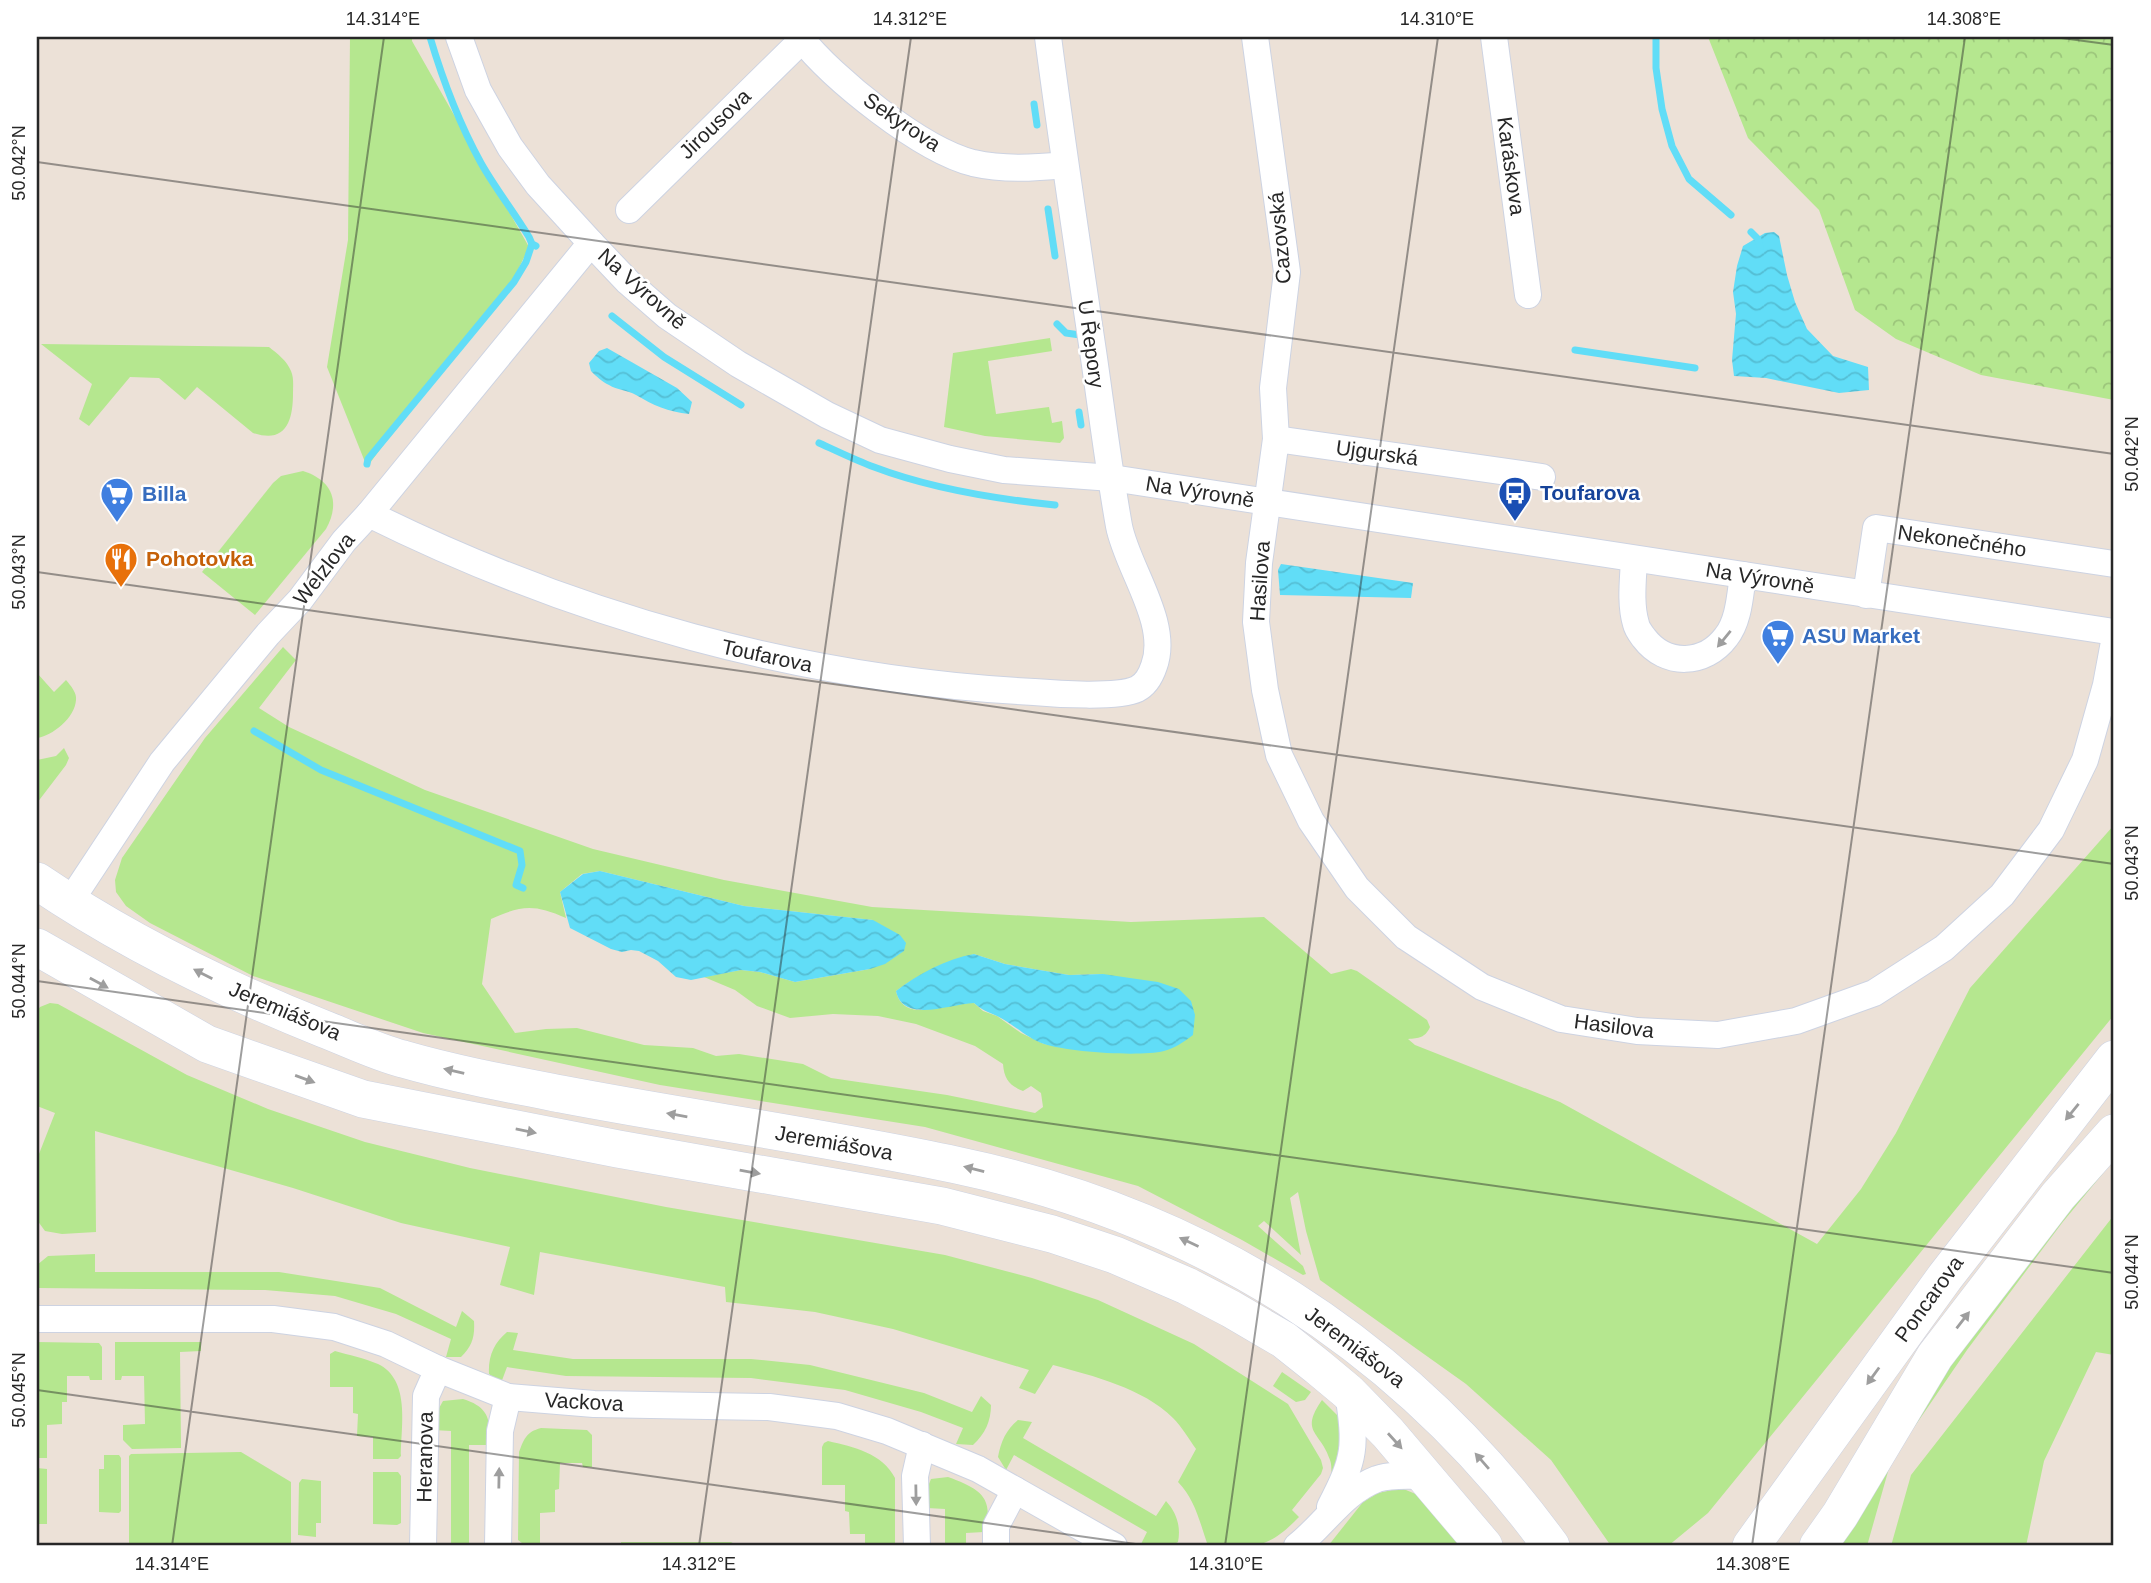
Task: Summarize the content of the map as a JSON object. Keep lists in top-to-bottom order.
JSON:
{
  "streets": {
    "main road": ["Jeremiášova", "Poncarova"],
    "street": [
      "Sekyrova",
      "Jirousova",
      "Karáskova",
      "Cazovská",
      "Na Výrovně",
      "U Řepory",
      "Ujgurská",
      "Nekonečného",
      "Welzlova",
      "Hasilova",
      "Toufarova",
      "Vackova",
      "Heranova"
    ]
  },
  "crossings": [
    ["Sekyrova", "Jirousova"],
    ["Sekyrova", "U Řepory"],
    ["Cazovská", "Ujgurská"],
    ["Na Výrovně", "U Řepory"],
    ["Na Výrovně", "Nekonečného"],
    ["Na Výrovně", "Welzlova"],
    ["Na Výrovně", "Hasilova"],
    ["U Řepory", "Toufarova"],
    ["Welzlova", "Toufarova"],
    ["Welzlova", "Jeremiášova"],
    ["Vackova", "Heranova"]
  ],
  "places": {
    "bus stop": ["Toufarova"],
    "supermarket": ["Billa", "ASU Market"],
    "restaurant": ["Pohotovka"]
  },
  "coordinates": [
    "14.314°E",
    "14.312°E",
    "14.310°E",
    "14.308°E",
    "50.042°N",
    "50.043°N",
    "50.044°N",
    "50.045°N"
  ]
}
